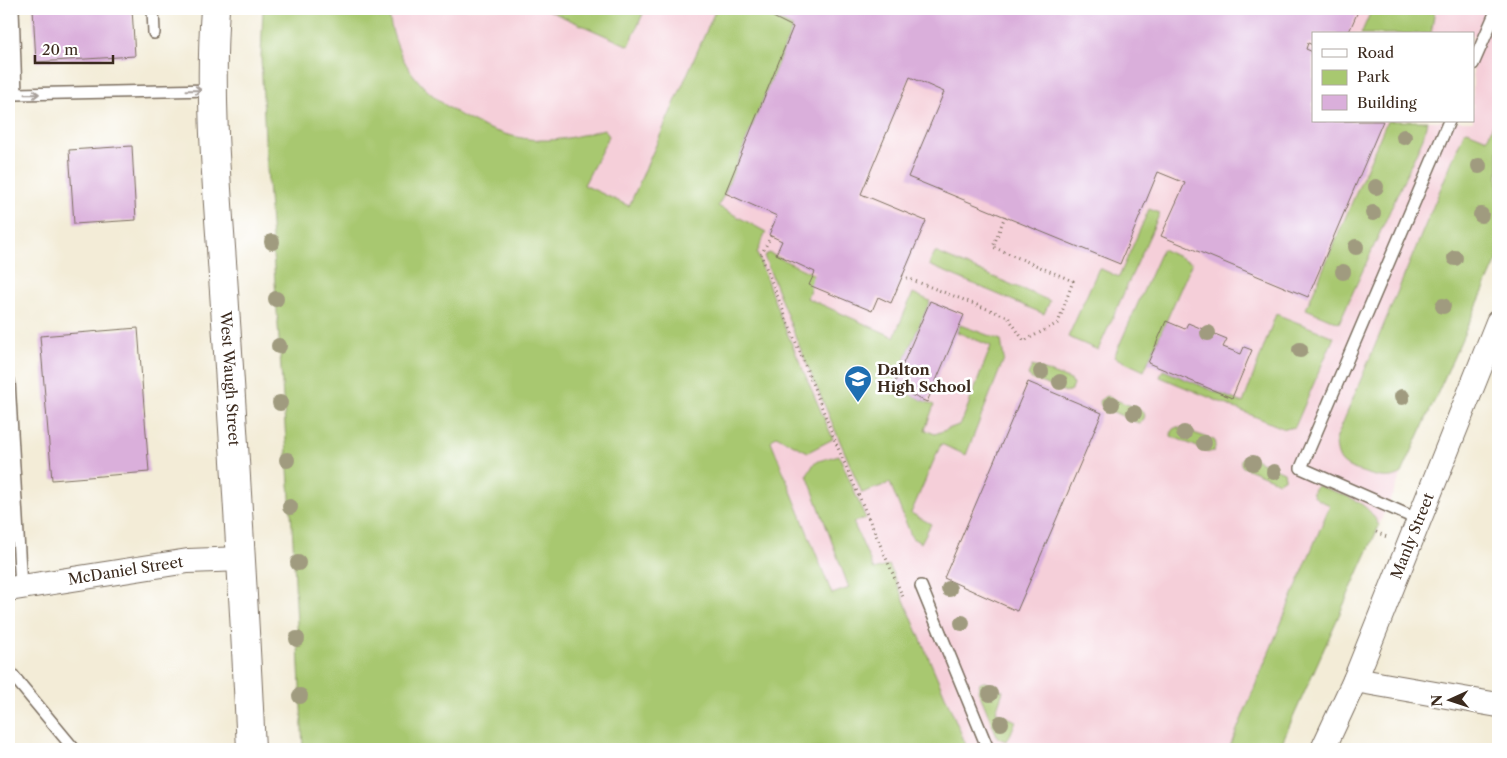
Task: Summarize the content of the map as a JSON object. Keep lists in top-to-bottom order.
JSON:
{
  "streets": {
    "street": ["West Waugh Street", "Manly Street", "McDaniel Street"]
  },
  "crossings": [
    ["West Waugh Street", "McDaniel Street"]
  ],
  "places": {
    "school or university": ["Dalton High School"]
  },
  "legend": ["Road", "Park", "Building"],
  "scale_bar": "20 m",
  "north": "left"
}
